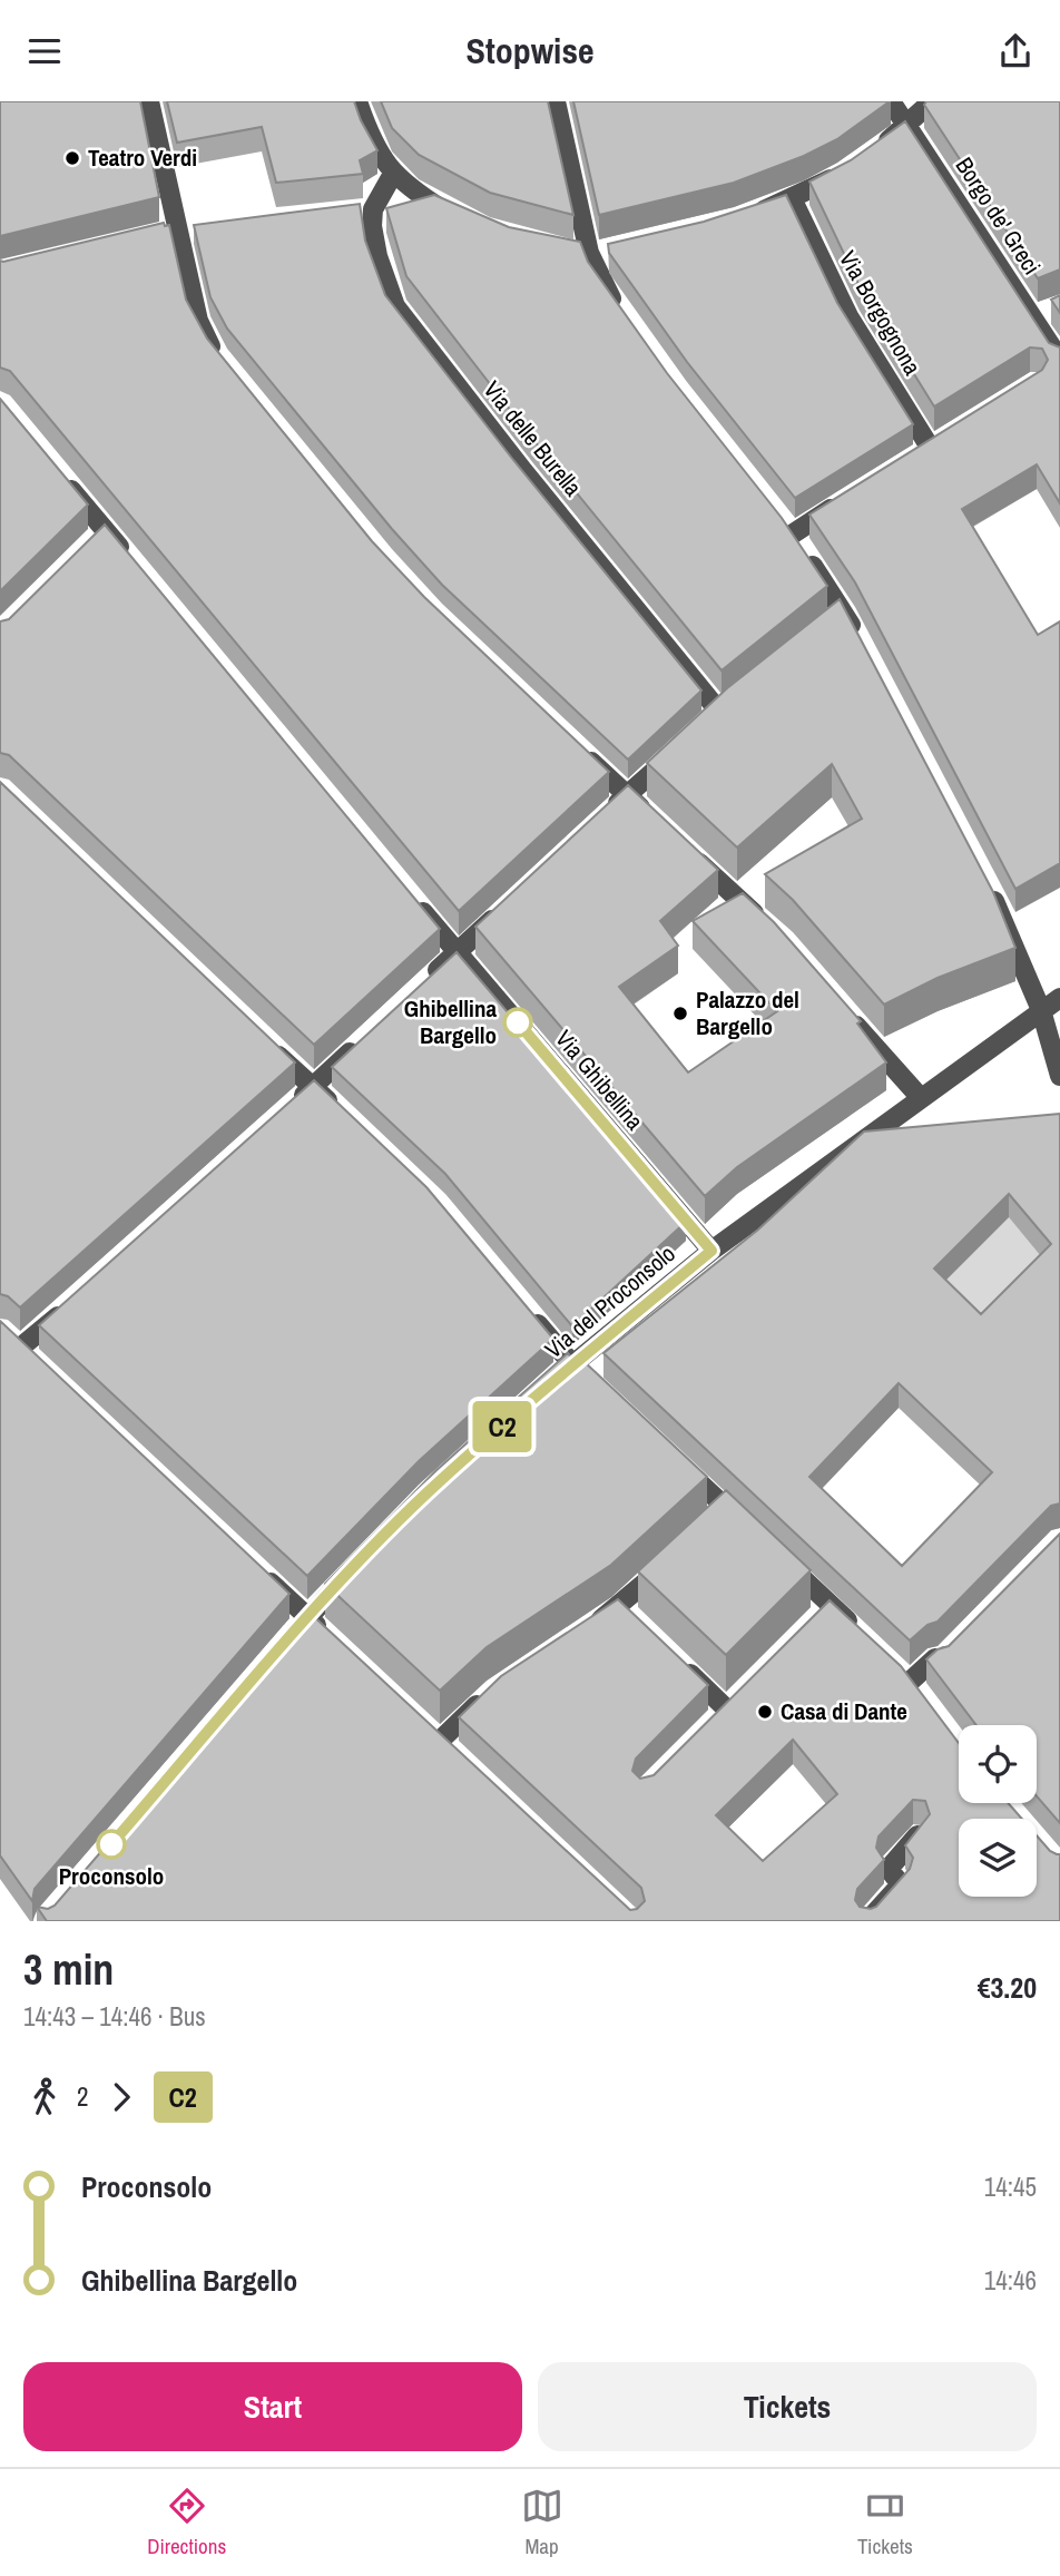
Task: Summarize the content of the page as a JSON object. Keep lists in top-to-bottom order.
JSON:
{
  "streets": {
    "street": [
      "Borgo de' Greci",
      "Via Borgognona",
      "Via delle Burella",
      "Via Ghibellina",
      "Via del Proconsolo"
    ]
  },
  "crossings": [
    ["Via Ghibellina", "Via del Proconsolo"]
  ],
  "places": [
    "Teatro Verdi",
    "Palazzo del Bargello",
    "Ghibellina Bargello",
    "Casa di Dante",
    "Proconsolo"
  ],
  "lines": ["bus line C2"],
  "page": {
    "header": "Stopwise",
    "on_map": "C2",
    "heading": ["3 min", "14:43 – 14:46 · Bus", "€3.20"],
    "legs": ["2", "C2"],
    "list": [
      {
        "name": "Proconsolo",
        "value": "14:45"
      },
      {
        "name": "Ghibellina Bargello",
        "value": "14:46"
      }
    ],
    "buttons": ["Start", "Tickets"],
    "tabs": ["Directions", "Map", "Tickets"]
  }
}
